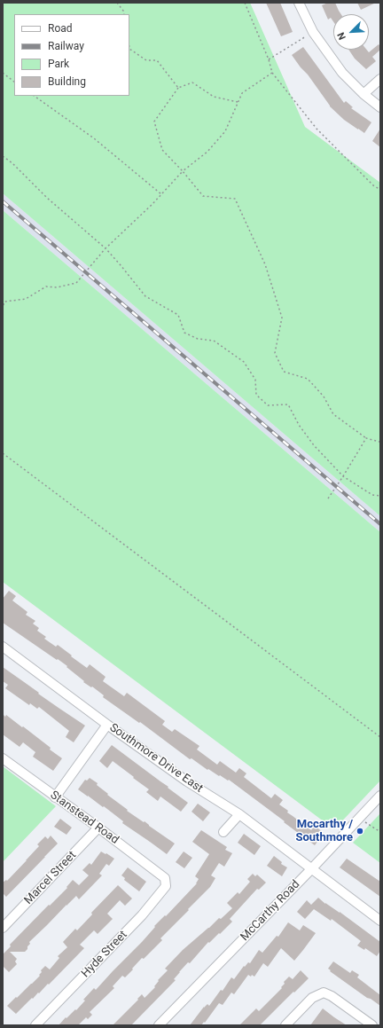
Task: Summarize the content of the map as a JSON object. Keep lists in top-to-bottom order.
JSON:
{
  "streets": {
    "street": [
      "Southmore Drive East",
      "Stanstead Road",
      "Marcel Street",
      "McCarthy Road",
      "Hyde Street"
    ]
  },
  "crossings": [
    ["Southmore Drive East", "McCarthy Road"],
    ["Stanstead Road", "Marcel Street"],
    ["Stanstead Road", "Hyde Street"]
  ],
  "places": ["Mccarthy / Southmore"],
  "legend": [
    "Road",
    "Railway",
    "Park",
    "Building"
  ],
  "north": "bottom left"
}
